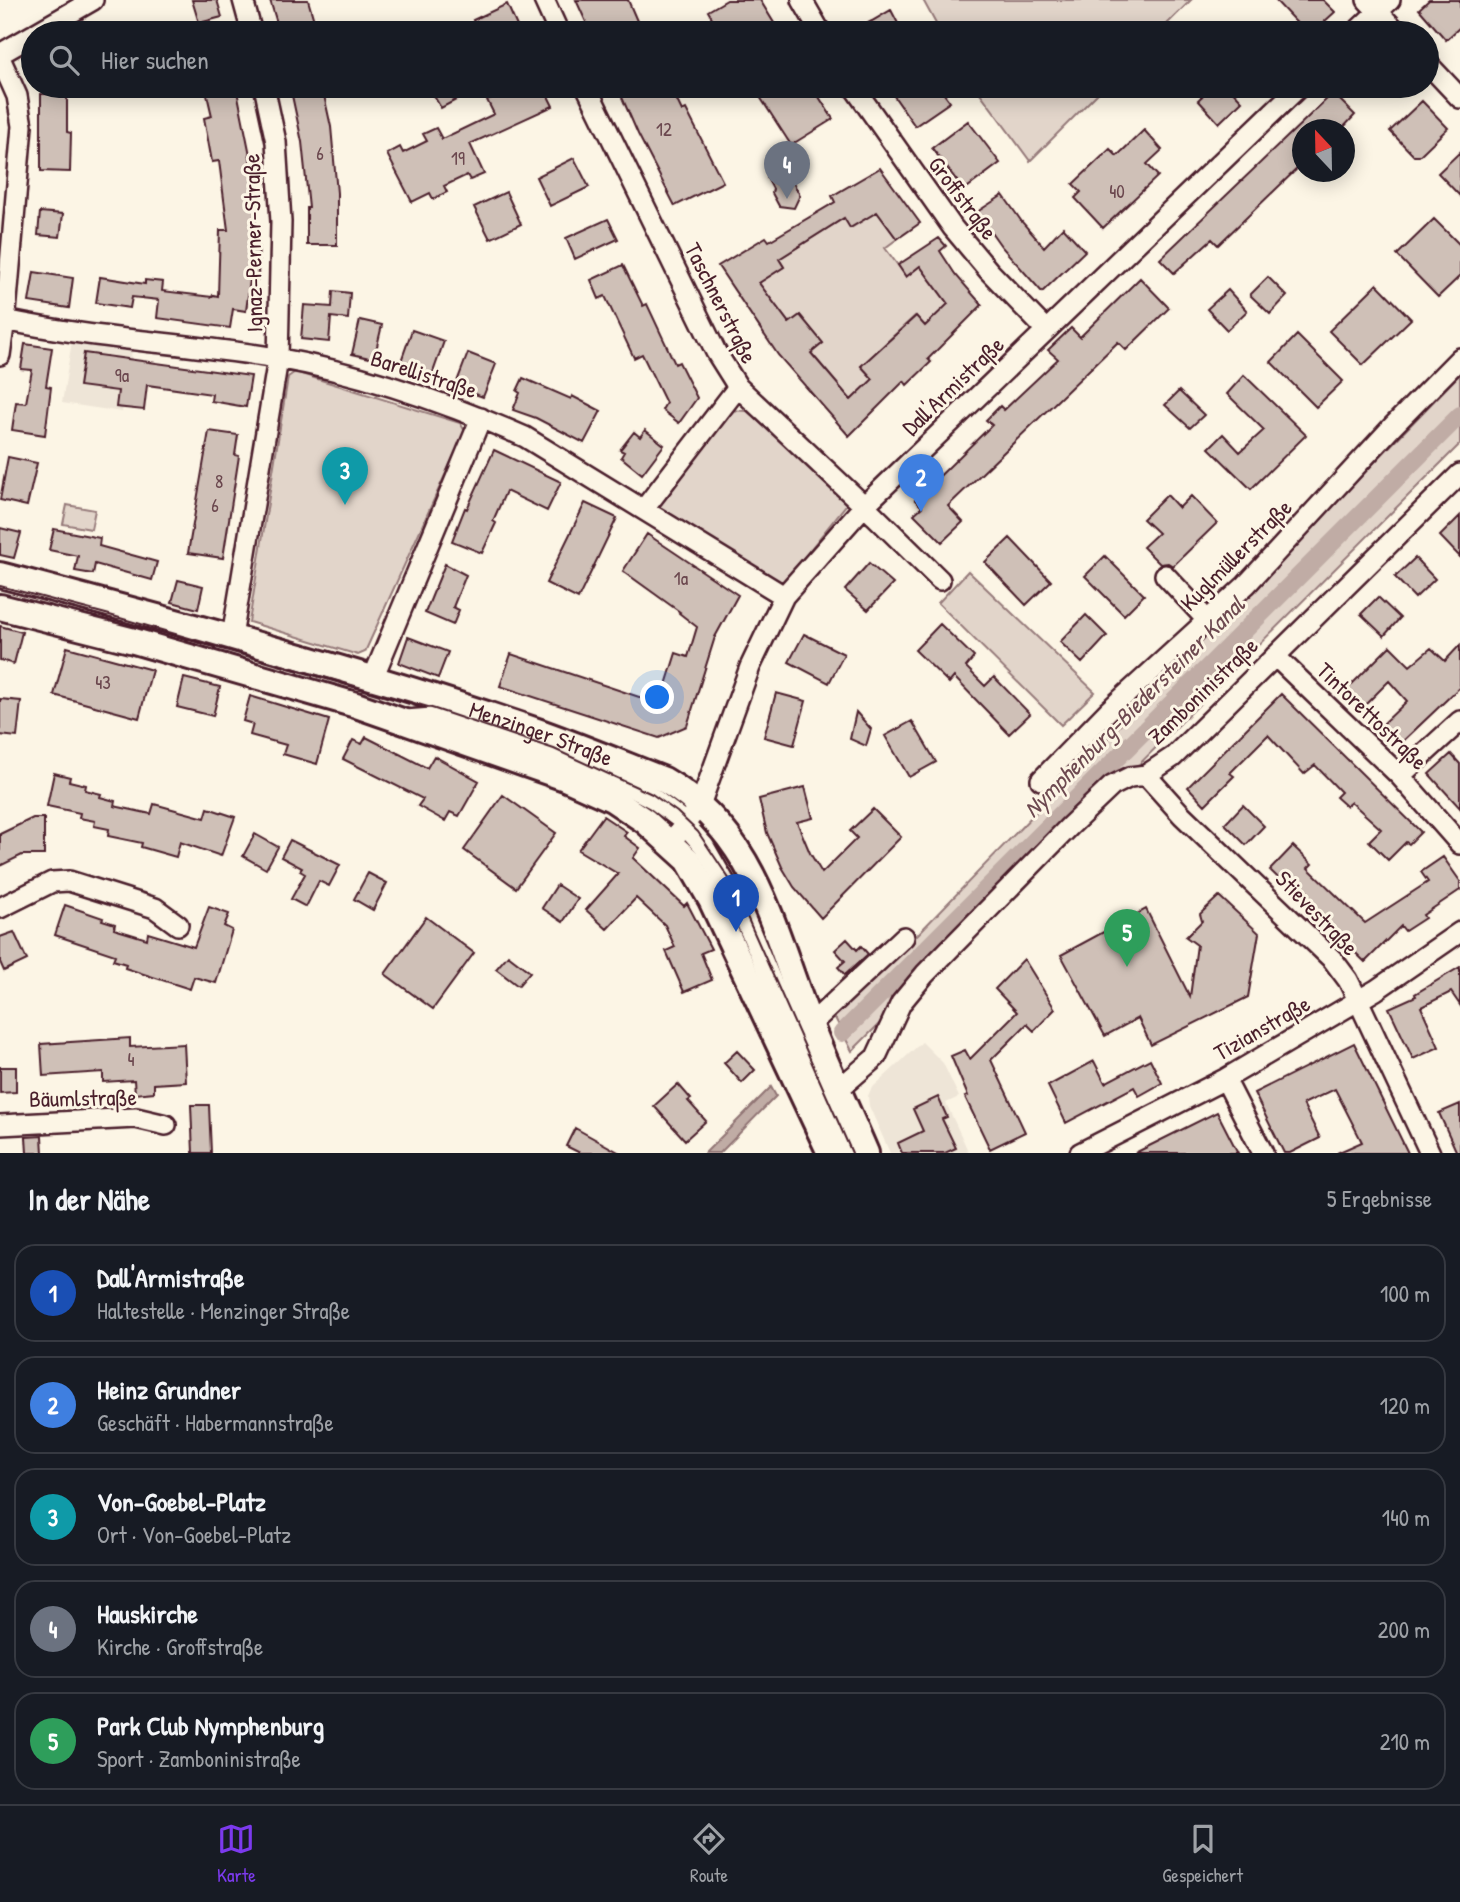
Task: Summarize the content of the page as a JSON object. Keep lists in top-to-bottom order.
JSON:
{
  "streets": {
    "main road": ["Menzinger Straße"],
    "street": [
      "Groffstraße",
      "Ignaz-Perner-Straße",
      "Taschnerstraße",
      "Barellistraße",
      "Dall'Armistraße",
      "Kuglmüllerstraße",
      "Zamboninistraße",
      "Tintorettostraße",
      "Stievestraße",
      "Tizianstraße",
      "Bäumlstraße"
    ]
  },
  "crossings": [
    ["Groffstraße", "Dall'Armistraße"],
    ["Ignaz-Perner-Straße", "Barellistraße"],
    ["Ignaz-Perner-Straße", "Menzinger Straße"],
    ["Taschnerstraße", "Dall'Armistraße"],
    ["Barellistraße", "Dall'Armistraße"],
    ["Dall'Armistraße", "Menzinger Straße"],
    ["Zamboninistraße", "Tintorettostraße"],
    ["Zamboninistraße", "Menzinger Straße"],
    ["Zamboninistraße", "Stievestraße"],
    ["Stievestraße", "Tizianstraße"]
  ],
  "water": ["Nymphenburg-Biedersteiner Kanal"],
  "house_numbers": [
    "12",
    "6",
    "19",
    "40",
    "9a",
    "8",
    "6",
    "1a",
    "43",
    "4"
  ],
  "north": "top",
  "page": {
    "search": "Hier suchen",
    "pins": [
      "4",
      "3",
      "2",
      "1",
      "5"
    ],
    "heading": ["In der Nähe", "5 Ergebnisse"],
    "list": [
      {
        "mark": "1",
        "name": "Dall'Armistraße",
        "note": "Haltestelle · Menzinger Straße",
        "value": "100 m"
      },
      {
        "mark": "2",
        "name": "Heinz Grundner",
        "note": "Geschäft · Habermannstraße",
        "value": "120 m"
      },
      {
        "mark": "3",
        "name": "Von-Goebel-Platz",
        "note": "Ort · Von-Goebel-Platz",
        "value": "140 m"
      },
      {
        "mark": "4",
        "name": "Hauskirche",
        "note": "Kirche · Groffstraße",
        "value": "200 m"
      },
      {
        "mark": "5",
        "name": "Park Club Nymphenburg",
        "note": "Sport · Zamboninistraße",
        "value": "210 m"
      }
    ],
    "nav": ["Karte", "Route", "Gespeichert"]
  }
}
